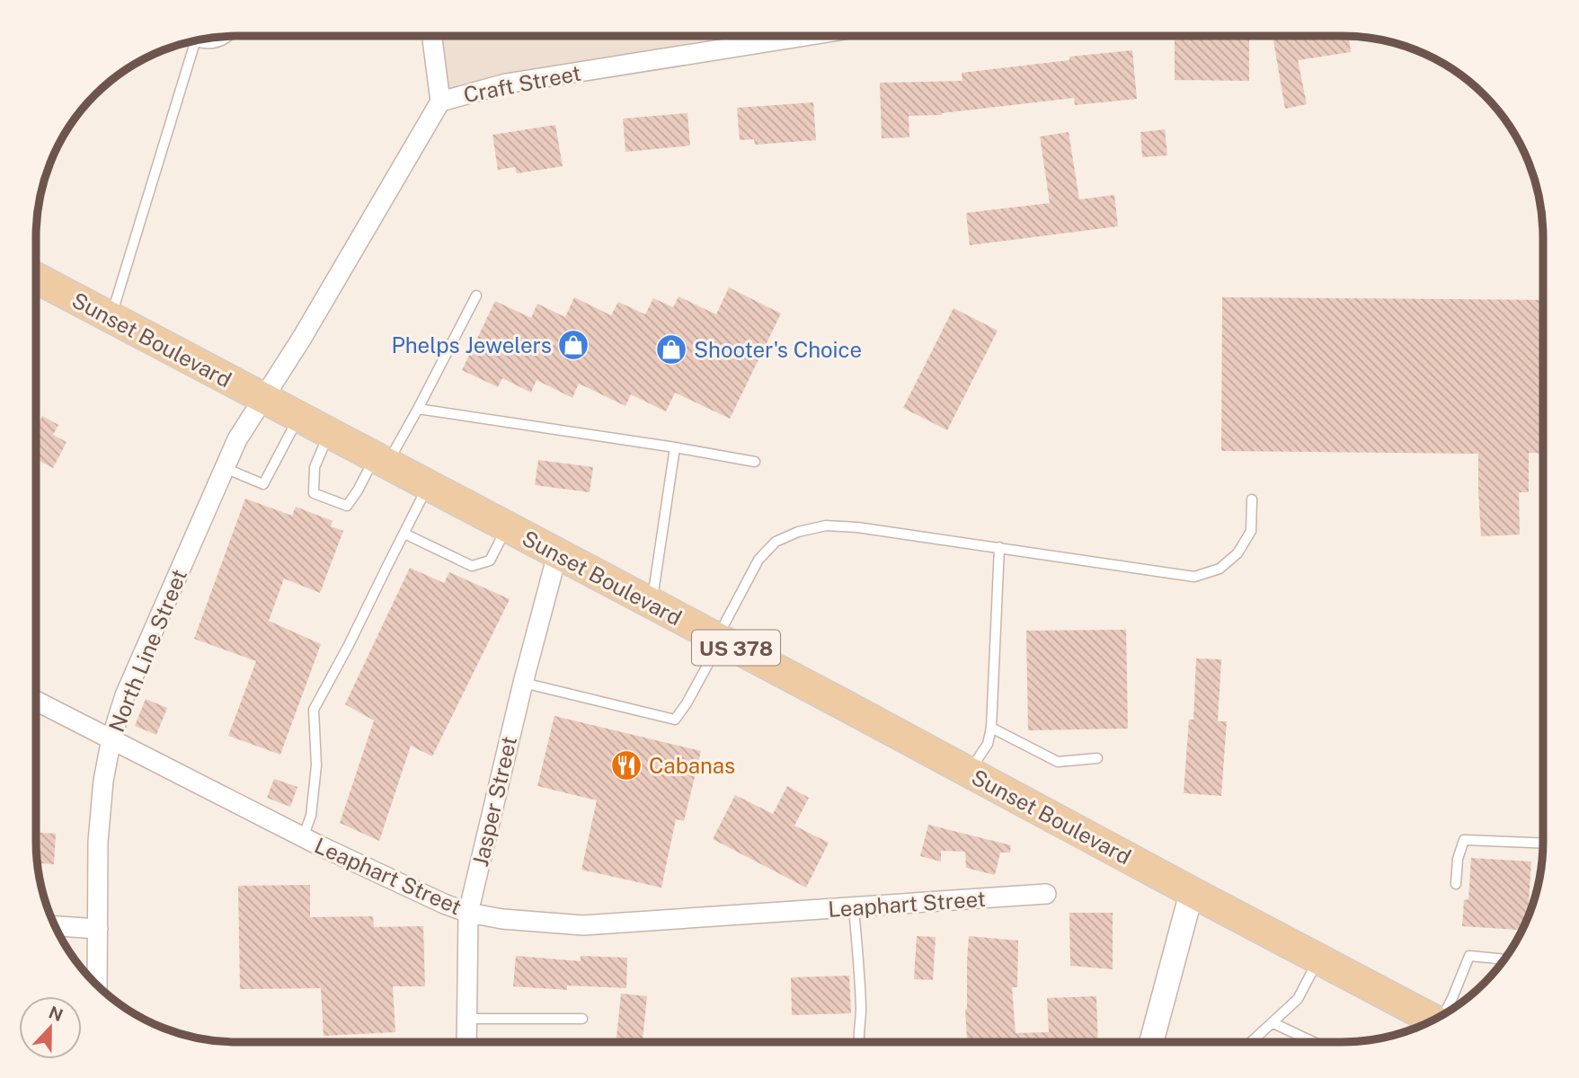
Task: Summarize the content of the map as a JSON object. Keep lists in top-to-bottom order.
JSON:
{
  "streets": {
    "main road": ["Sunset Boulevard", "US 378"],
    "street": [
      "Craft Street",
      "North Line Street",
      "Jasper Street",
      "Leaphart Street"
    ]
  },
  "crossings": [
    ["Craft Street", "Sunset Boulevard"],
    ["Craft Street", "North Line Street"],
    ["Sunset Boulevard", "North Line Street"],
    ["Sunset Boulevard", "Jasper Street"],
    ["North Line Street", "Leaphart Street"],
    ["Jasper Street", "Leaphart Street"]
  ],
  "places": {
    "shop": ["Phelps Jewelers", "Shooter's Choice"],
    "restaurant": ["Cabanas"]
  },
  "north": "top"
}
